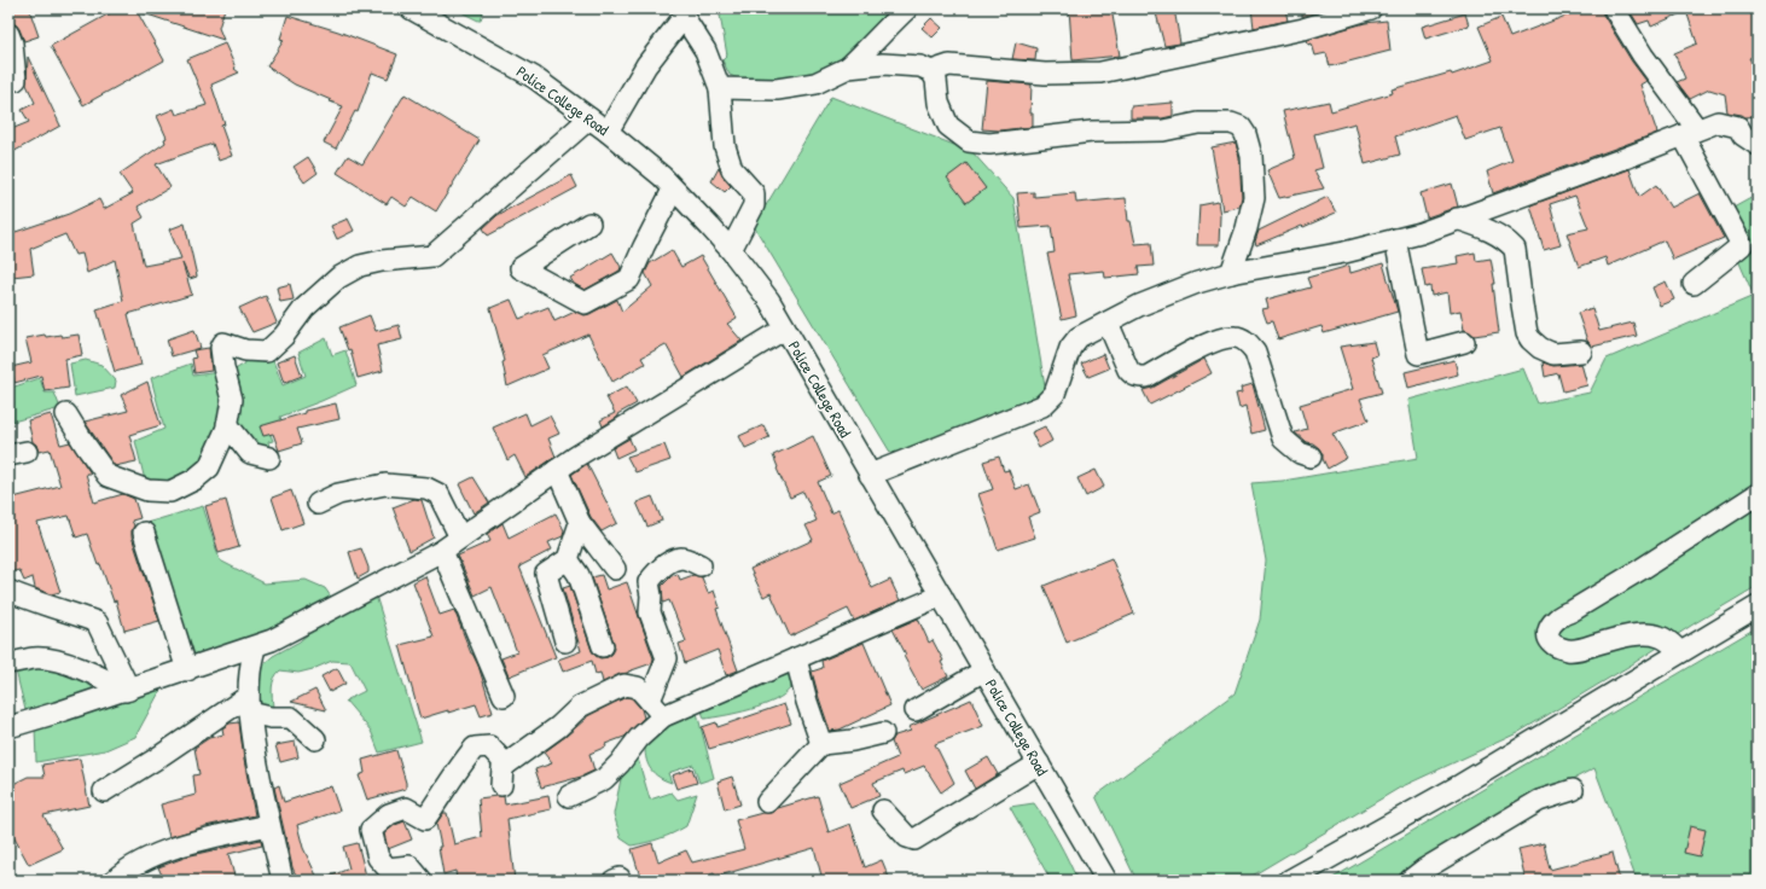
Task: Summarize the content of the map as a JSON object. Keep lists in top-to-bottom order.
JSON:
{
  "streets": {
    "street": ["Police College Road"]
  }
}
